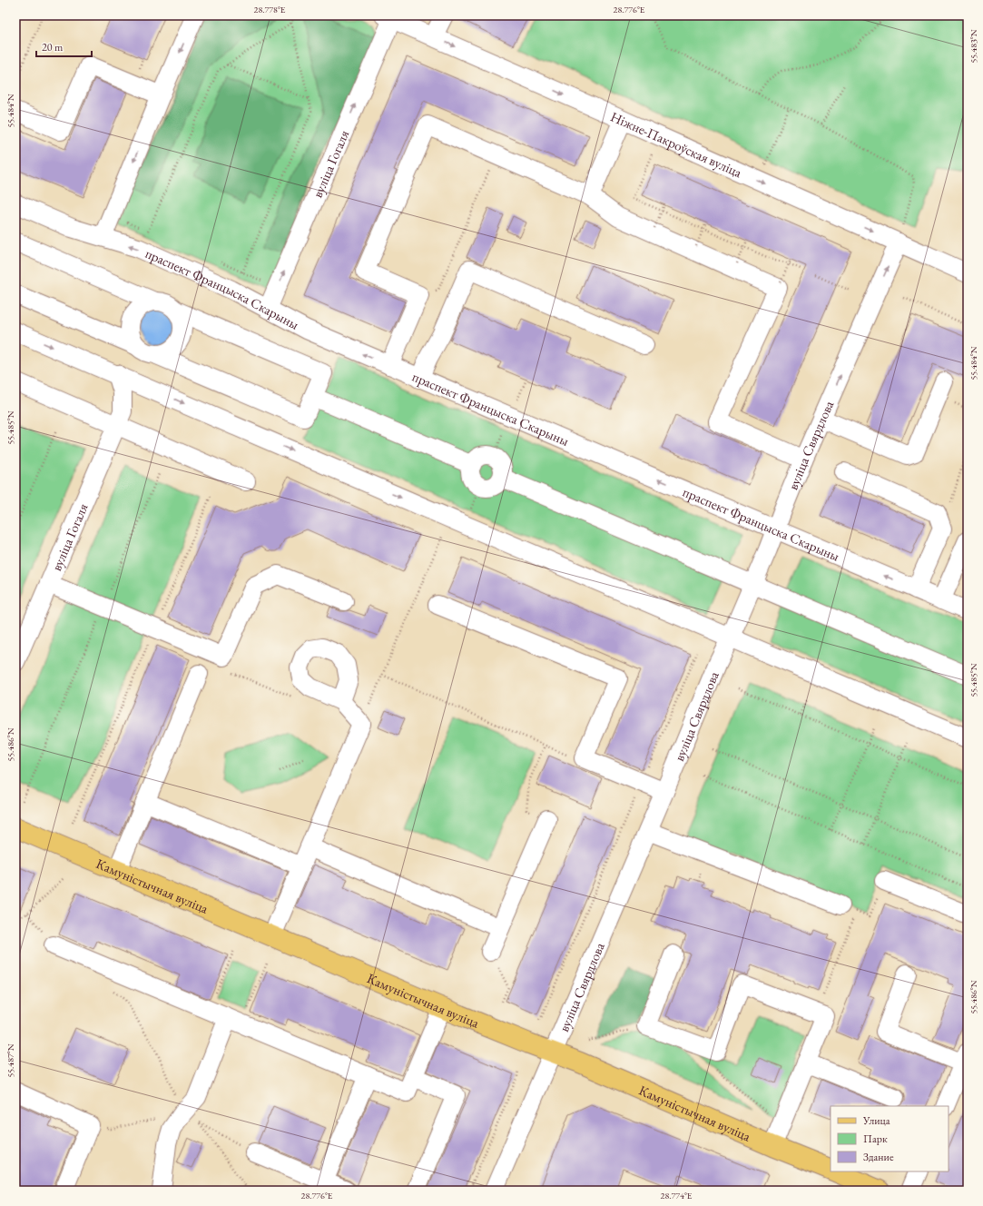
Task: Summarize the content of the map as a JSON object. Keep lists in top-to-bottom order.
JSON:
{
  "streets": {
    "main road": ["Камуністычная вуліца"],
    "street": [
      "Ніжне-Пакроўская вуліца",
      "вуліца Гогаля",
      "праспект Францыска Скарыны",
      "вуліца Свярдлова"
    ]
  },
  "crossings": [
    ["Ніжне-Пакроўская вуліца", "вуліца Гогаля"],
    ["Ніжне-Пакроўская вуліца", "вуліца Свярдлова"],
    ["вуліца Гогаля", "праспект Францыска Скарыны"],
    ["праспект Францыска Скарыны", "вуліца Свярдлова"],
    ["вуліца Свярдлова", "Камуністычная вуліца"]
  ],
  "one_way": ["Ніжне-Пакроўская вуліца", "вуліца Гогаля"],
  "legend": ["Улица", "Парк", "Здание"],
  "scale_bar": "20 m",
  "coordinates": [
    "28.778°E",
    "28.776°E",
    "55.483°N",
    "55.484°N",
    "55.485°N",
    "55.486°N",
    "55.487°N",
    "28.774°E"
  ]
}
